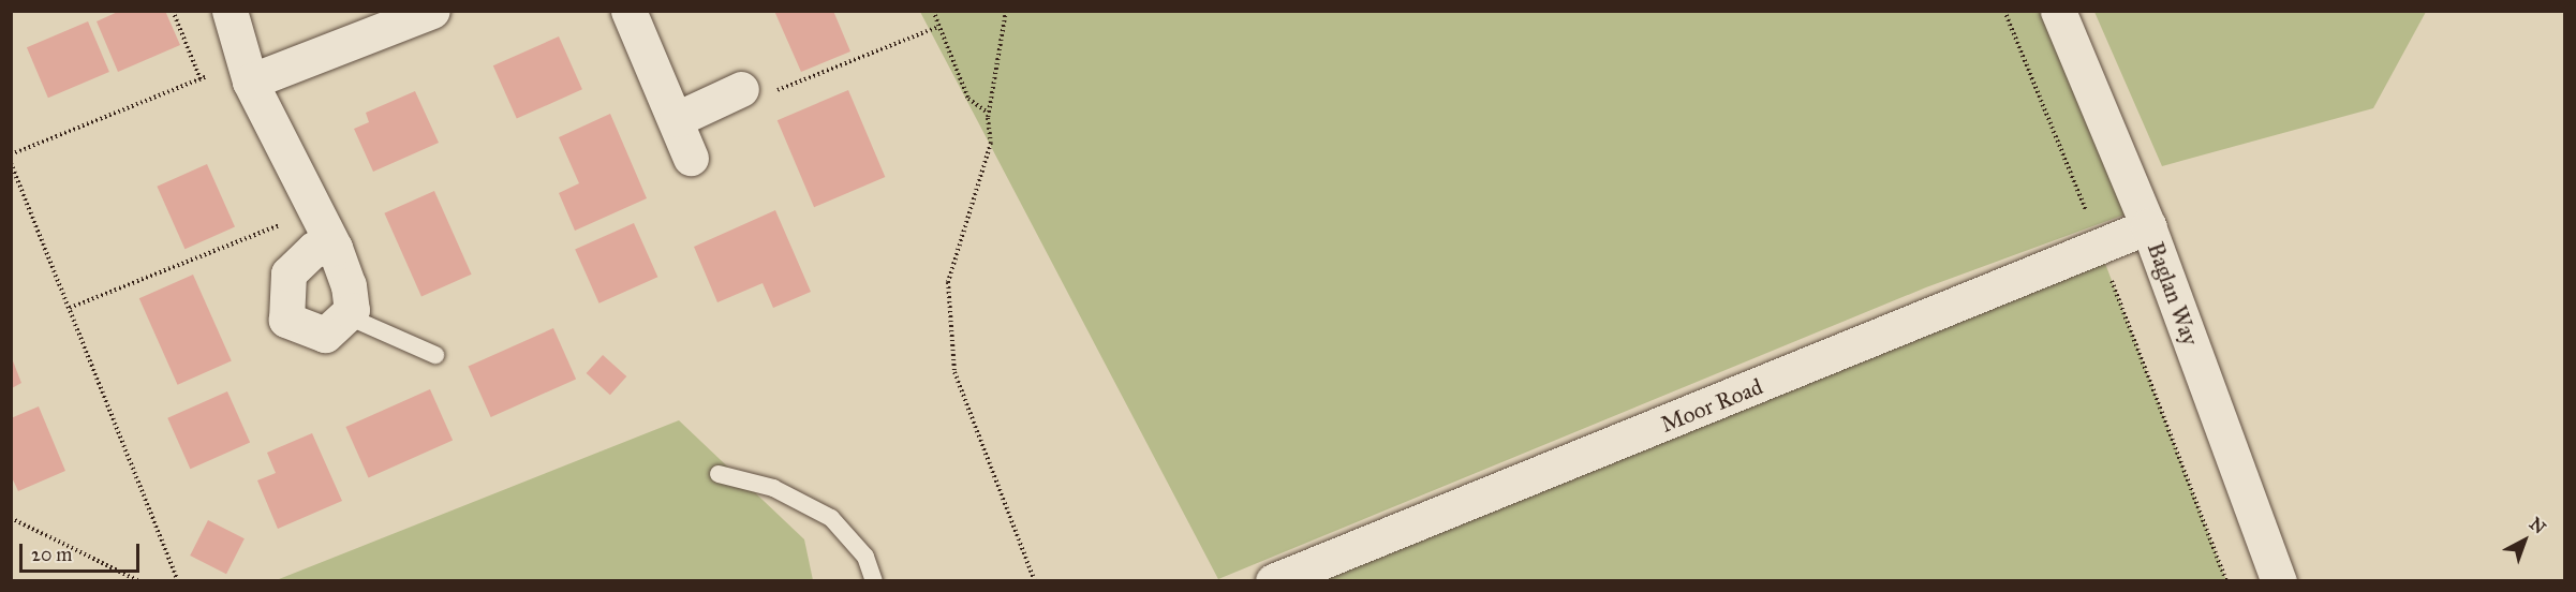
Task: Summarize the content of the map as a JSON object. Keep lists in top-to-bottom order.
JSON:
{
  "streets": {
    "street": ["Baglan Way", "Moor Road"]
  },
  "crossings": [
    ["Baglan Way", "Moor Road"]
  ],
  "scale_bar": "20 m",
  "north": "top right"
}
